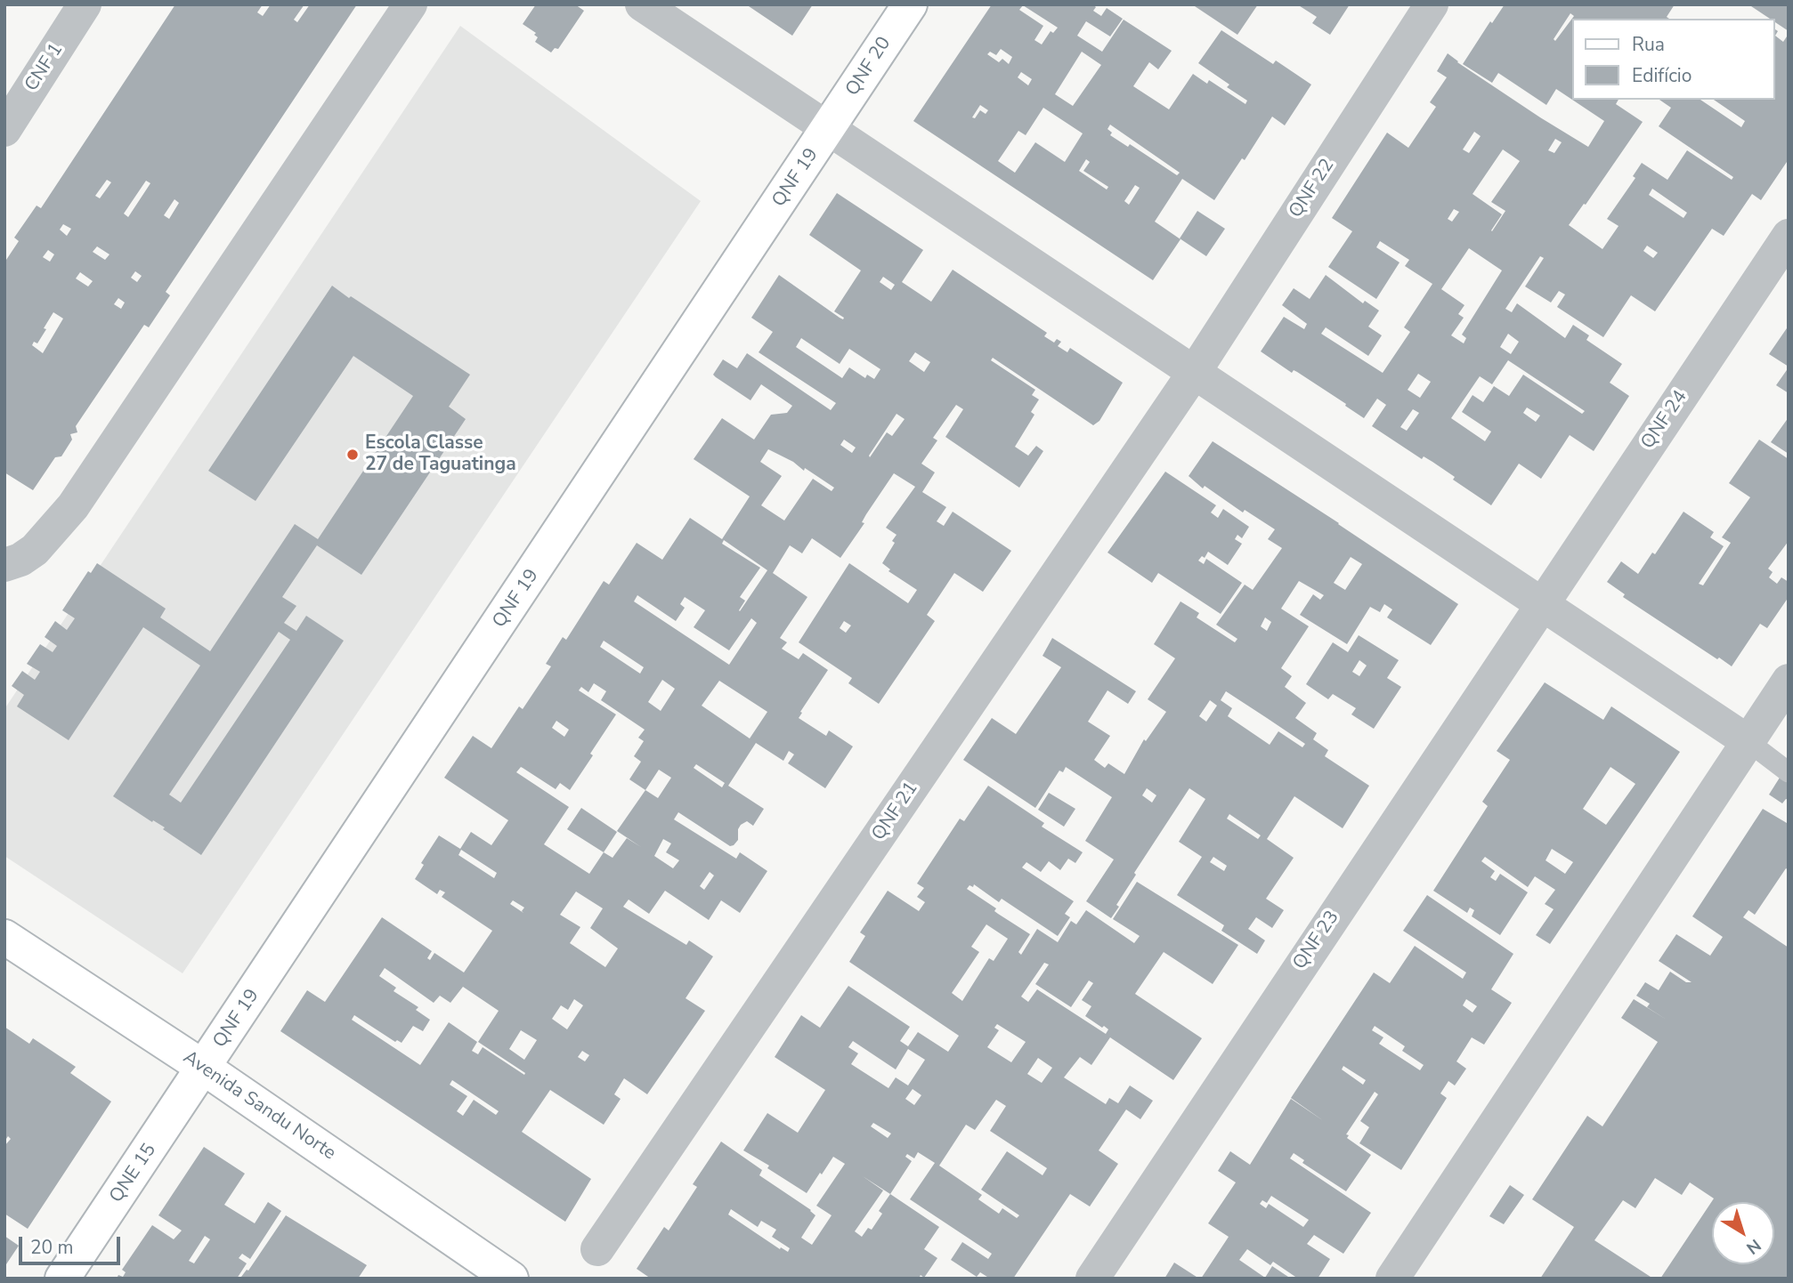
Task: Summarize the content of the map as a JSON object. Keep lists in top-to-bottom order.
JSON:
{
  "streets": {
    "street": [
      "QNF 20",
      "CNF 1",
      "QNF 19",
      "QNF 22",
      "QNF 24",
      "QNF 21",
      "QNF 23",
      "Avenida Sandu Norte",
      "QNE 15"
    ]
  },
  "crossings": [
    ["QNF 20", "QNF 19"],
    ["QNF 19", "Avenida Sandu Norte"],
    ["QNF 19", "QNE 15"],
    ["QNF 22", "QNF 21"],
    ["QNF 24", "QNF 23"],
    ["Avenida Sandu Norte", "QNE 15"]
  ],
  "places": ["Escola Classe 27 de Taguatinga"],
  "legend": ["Rua", "Edifício"],
  "scale_bar": "20 m",
  "north": "bottom right"
}
